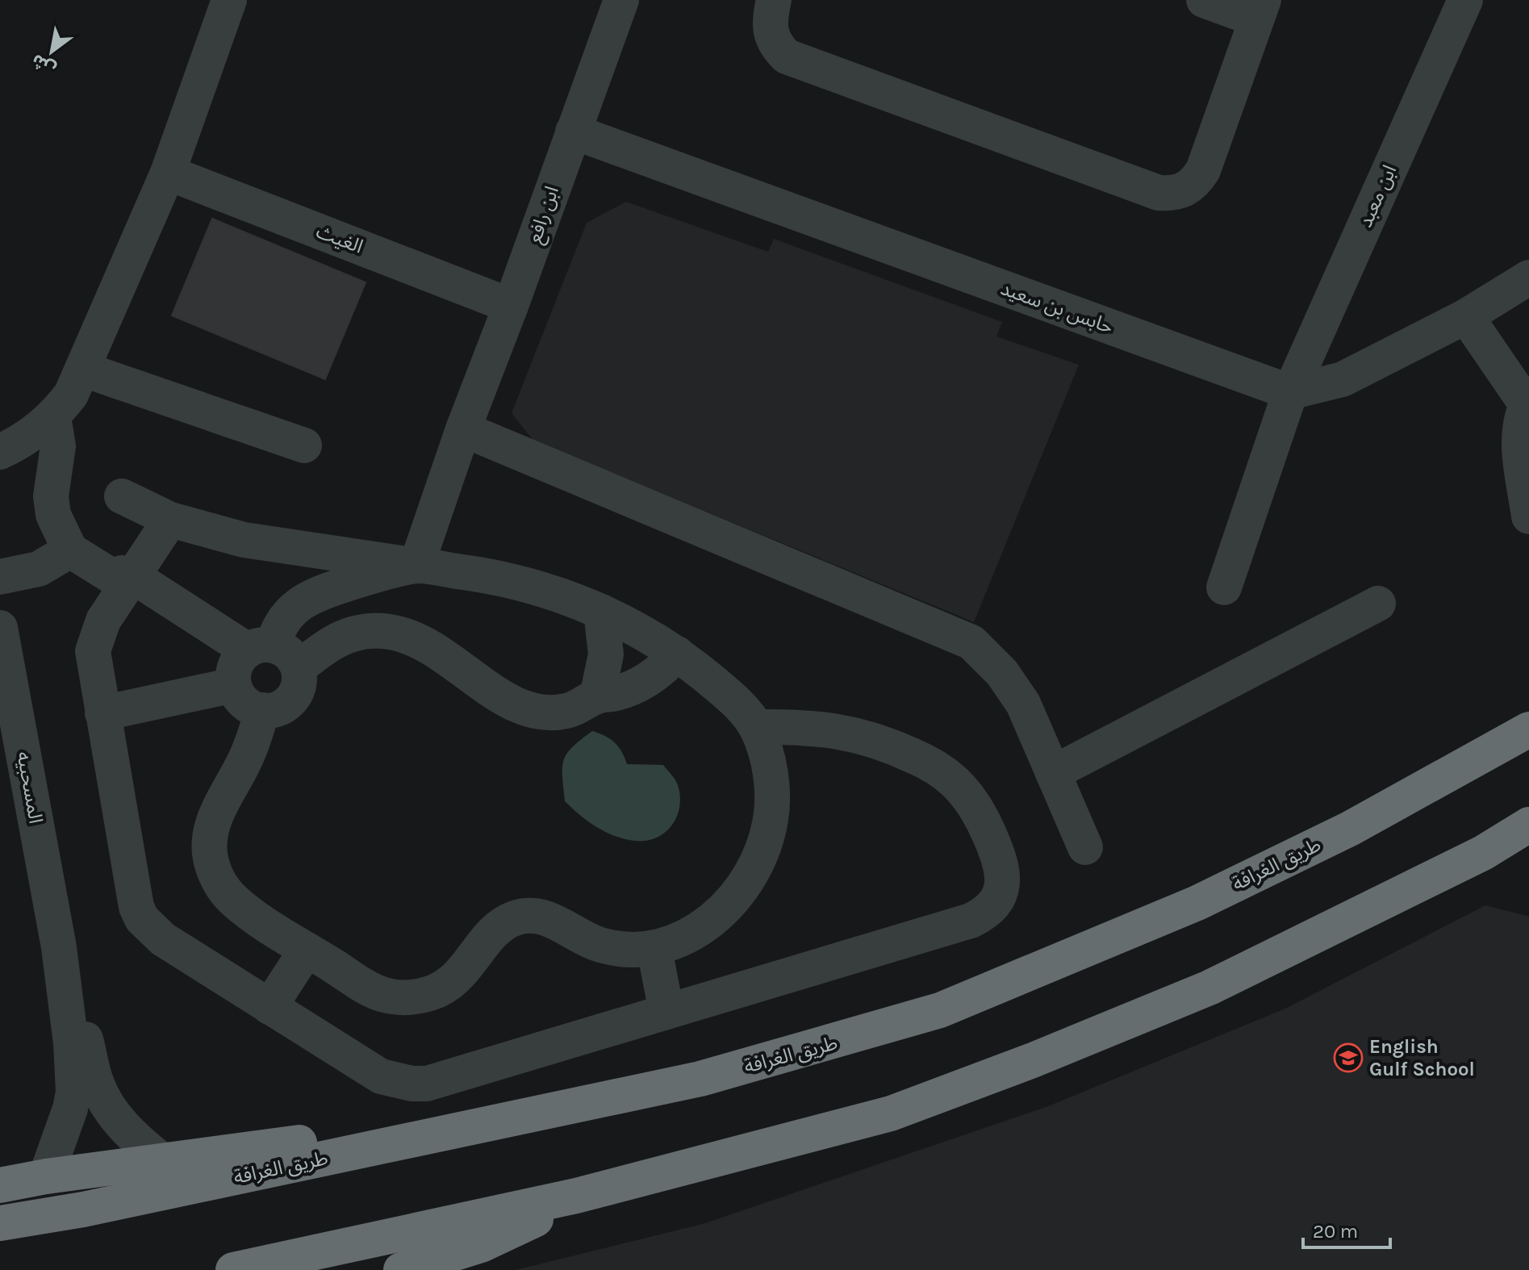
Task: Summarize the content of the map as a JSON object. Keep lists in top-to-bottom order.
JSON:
{
  "streets": {
    "highway": ["طريق الغرافة"],
    "street": [
      "ابن معبد",
      "ابن رافع",
      "الغيث",
      "حابس بن سعيد",
      "المسحبيه"
    ]
  },
  "crossings": [
    ["ابن معبد", "حابس بن سعيد"],
    ["ابن رافع", "الغيث"],
    ["ابن رافع", "حابس بن سعيد"]
  ],
  "places": {
    "school or university": ["English Gulf School"]
  },
  "scale_bar": "20 m",
  "north": "bottom left"
}
